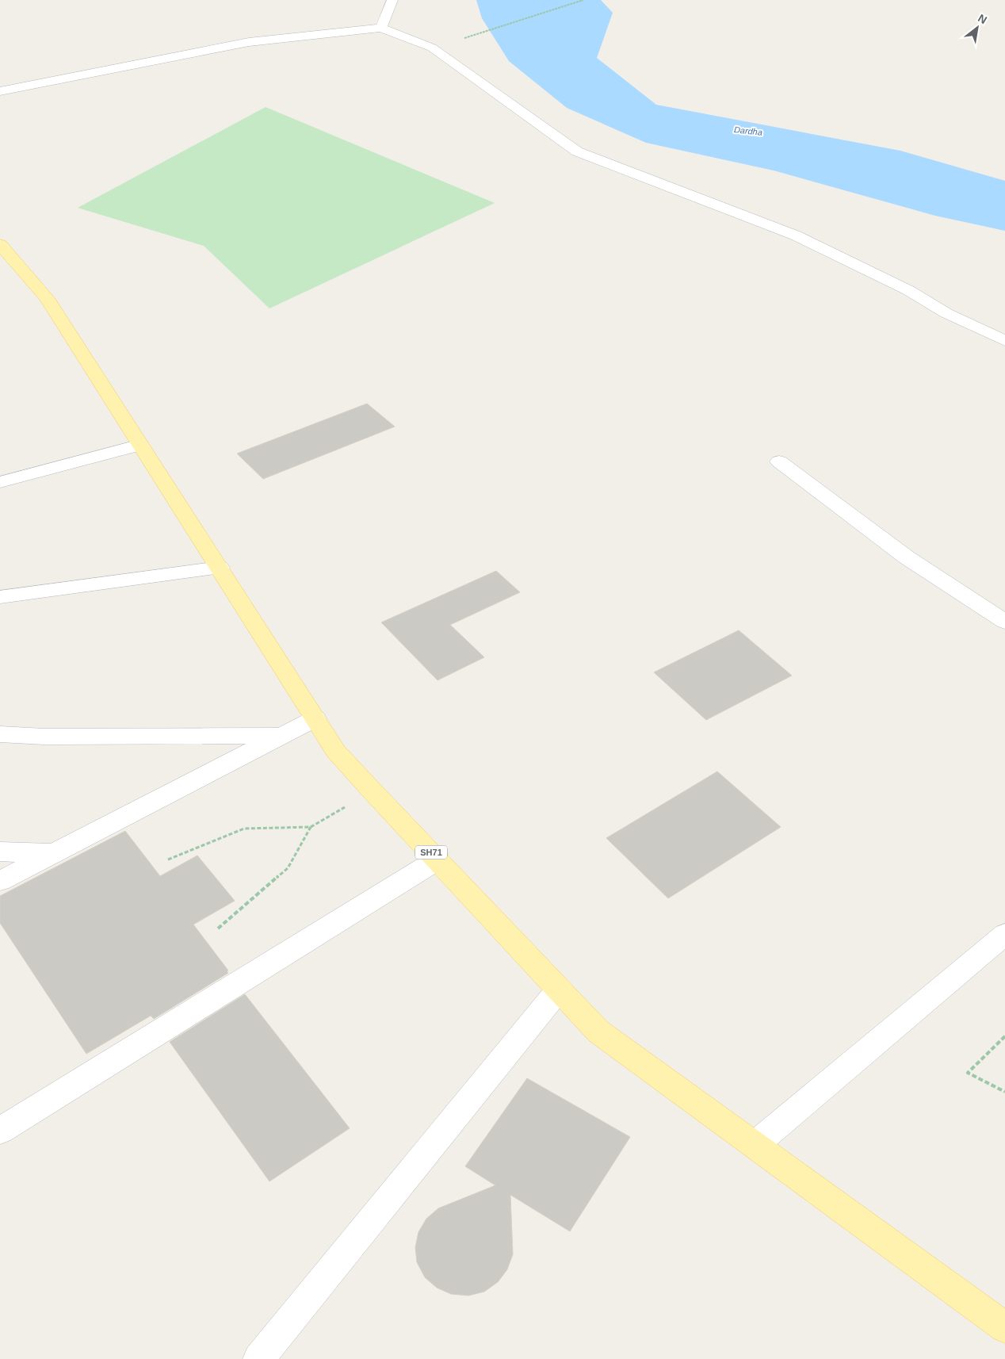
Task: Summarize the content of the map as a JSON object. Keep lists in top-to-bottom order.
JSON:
{
  "streets": {
    "main road": ["SH71"]
  },
  "water": ["Dardha"],
  "north": "top right"
}
